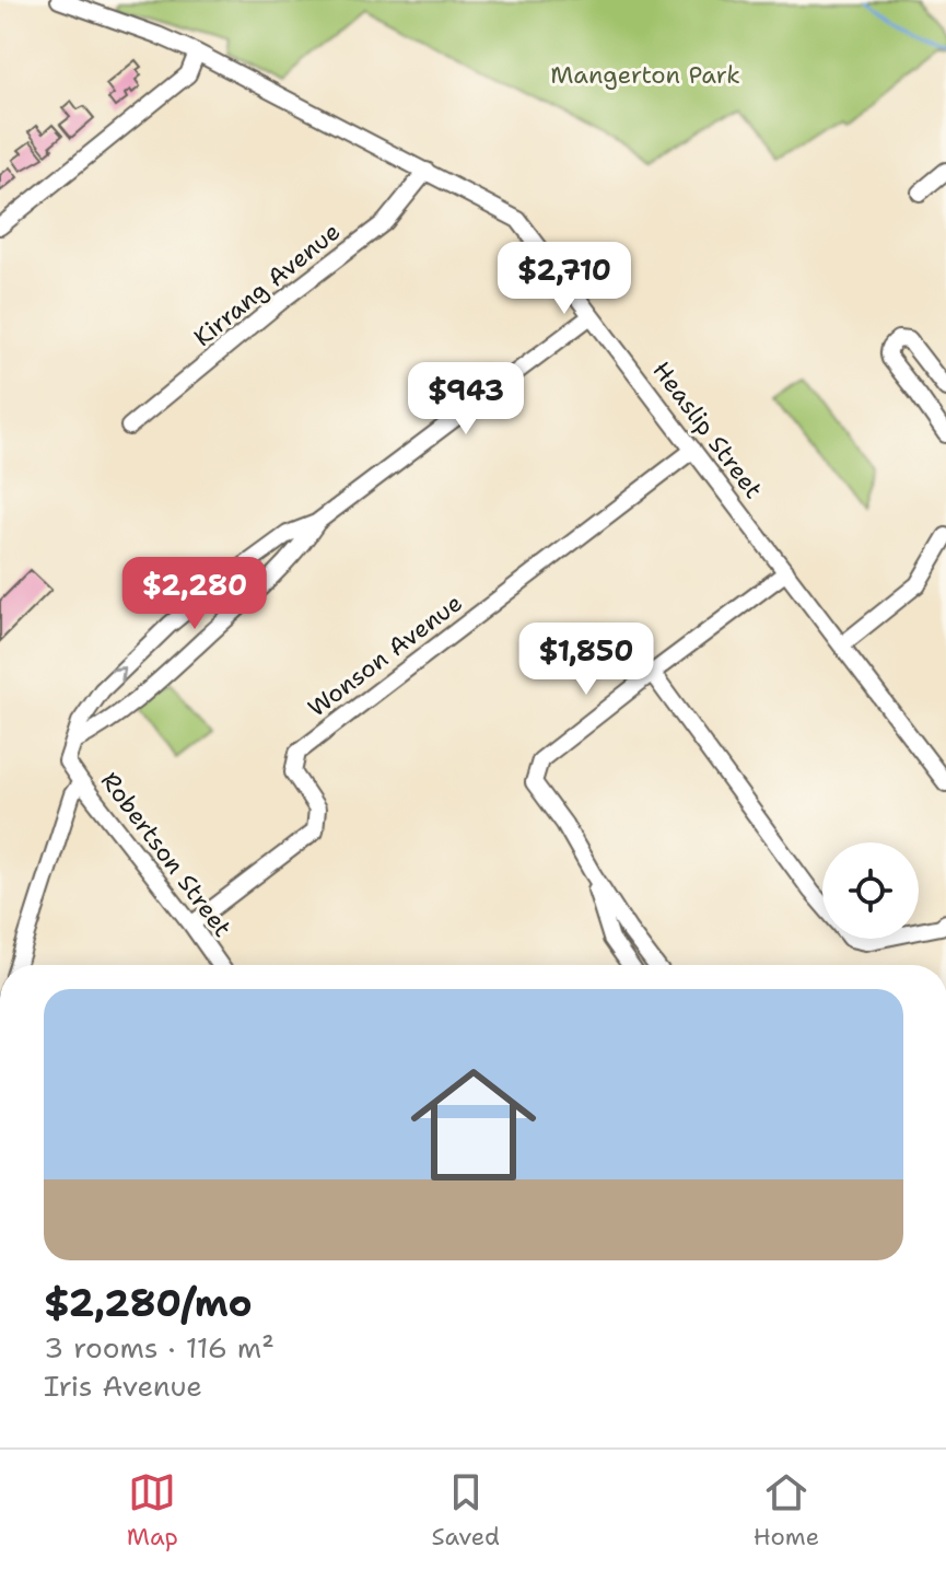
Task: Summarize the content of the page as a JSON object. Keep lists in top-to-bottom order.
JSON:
{
  "streets": {
    "street": [
      "Kirrang Avenue",
      "Heaslip Street",
      "Wonson Avenue",
      "Robertson Street"
    ]
  },
  "crossings": [
    ["Kirrang Avenue", "Heaslip Street"],
    ["Heaslip Street", "Wonson Avenue"],
    ["Wonson Avenue", "Robertson Street"]
  ],
  "parks": ["Mangerton Park"],
  "page": {
    "price": [
      "$2,710",
      "$943",
      "$2,280",
      "$1,850"
    ],
    "list": [
      {
        "name": "$2,280/mo",
        "note": "3 rooms · 116 m² · Iris Avenue"
      }
    ],
    "tabs": ["Map", "Saved", "Home"]
  }
}
